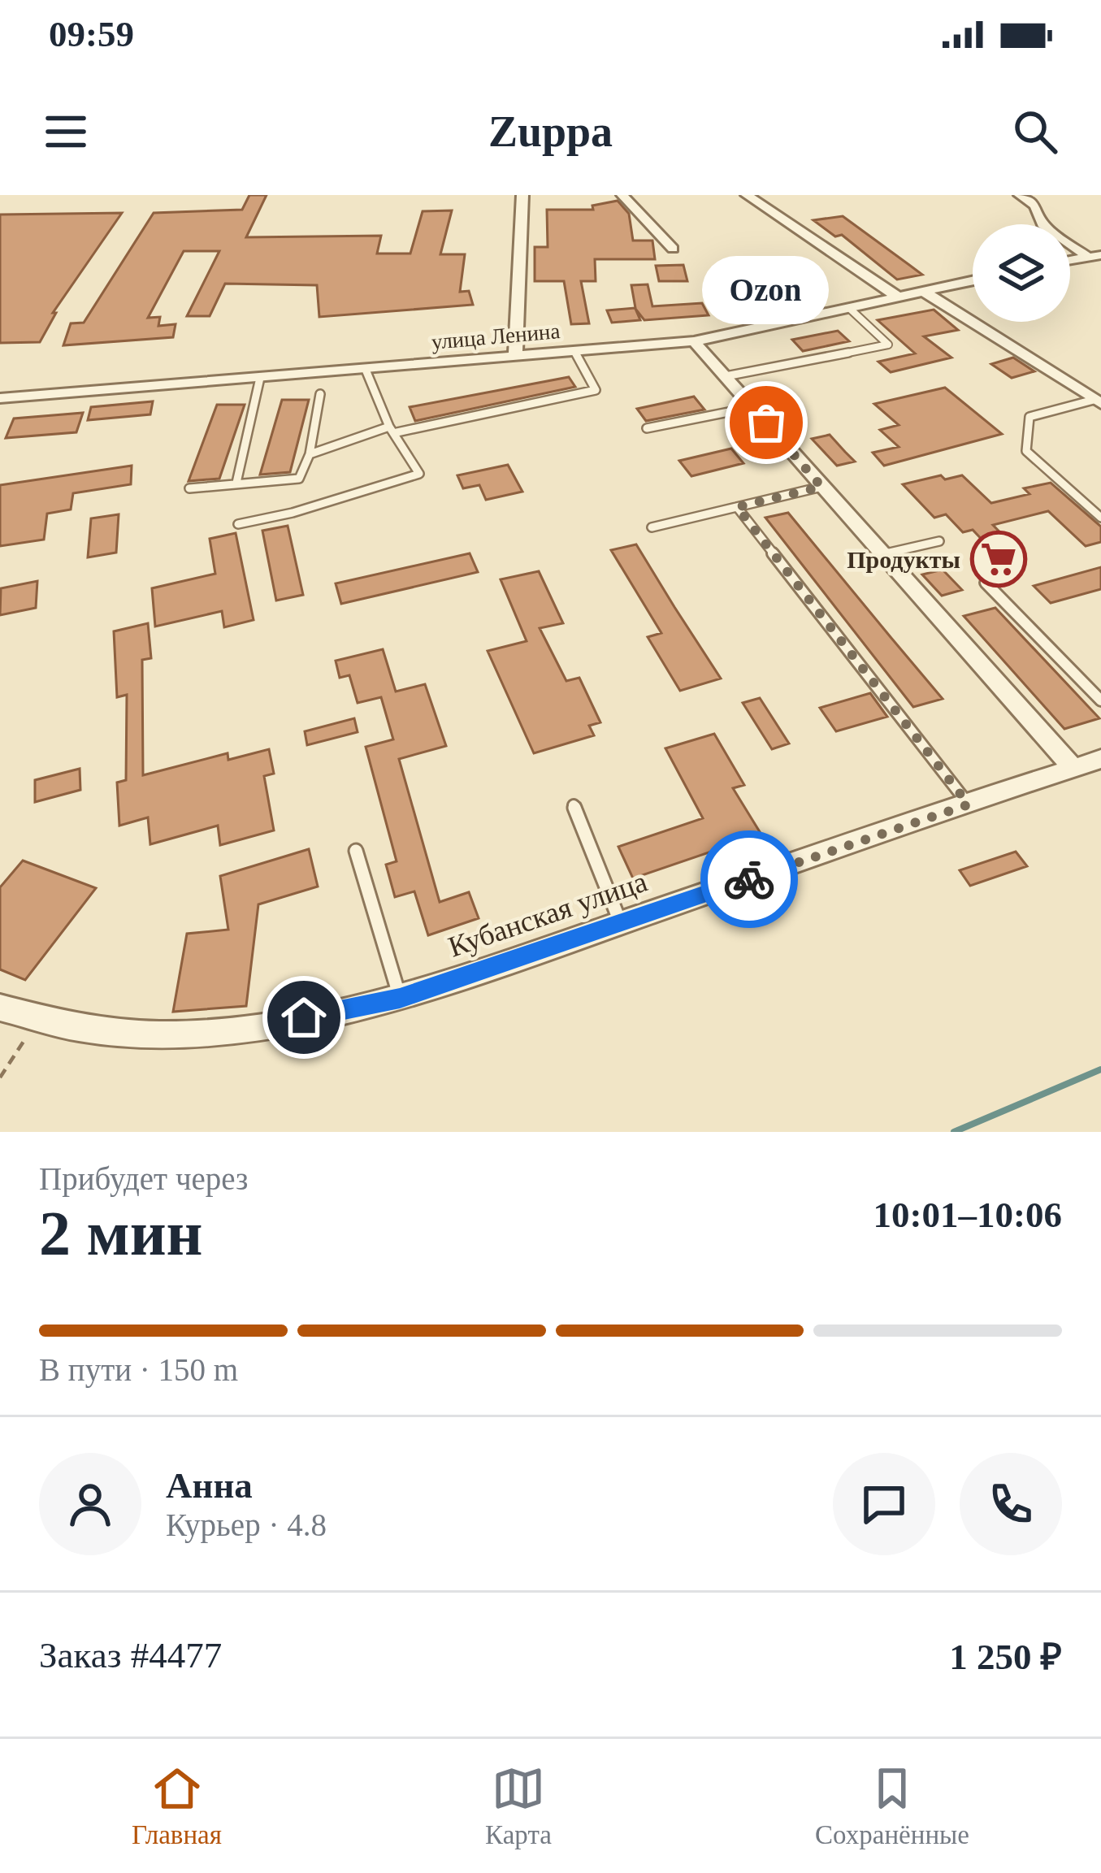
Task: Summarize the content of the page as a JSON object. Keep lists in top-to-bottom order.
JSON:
{
  "streets": {
    "street": ["улица Ленина", "Кубанская улица"]
  },
  "places": {
    "other": ["Ozon"],
    "supermarket": ["Продукты"]
  },
  "page": {
    "status": "09:59",
    "header": "Zuppa",
    "bubble": "Ozon",
    "heading": ["2 мин", "Прибудет через", "10:01–10:06"],
    "panel": [
      "Анна",
      "Курьер · 4.8",
      "Заказ #4477",
      "1 250 ₽"
    ],
    "bar": "В пути · 150 m",
    "tabs": ["Главная", "Карта", "Сохранённые"]
  }
}
